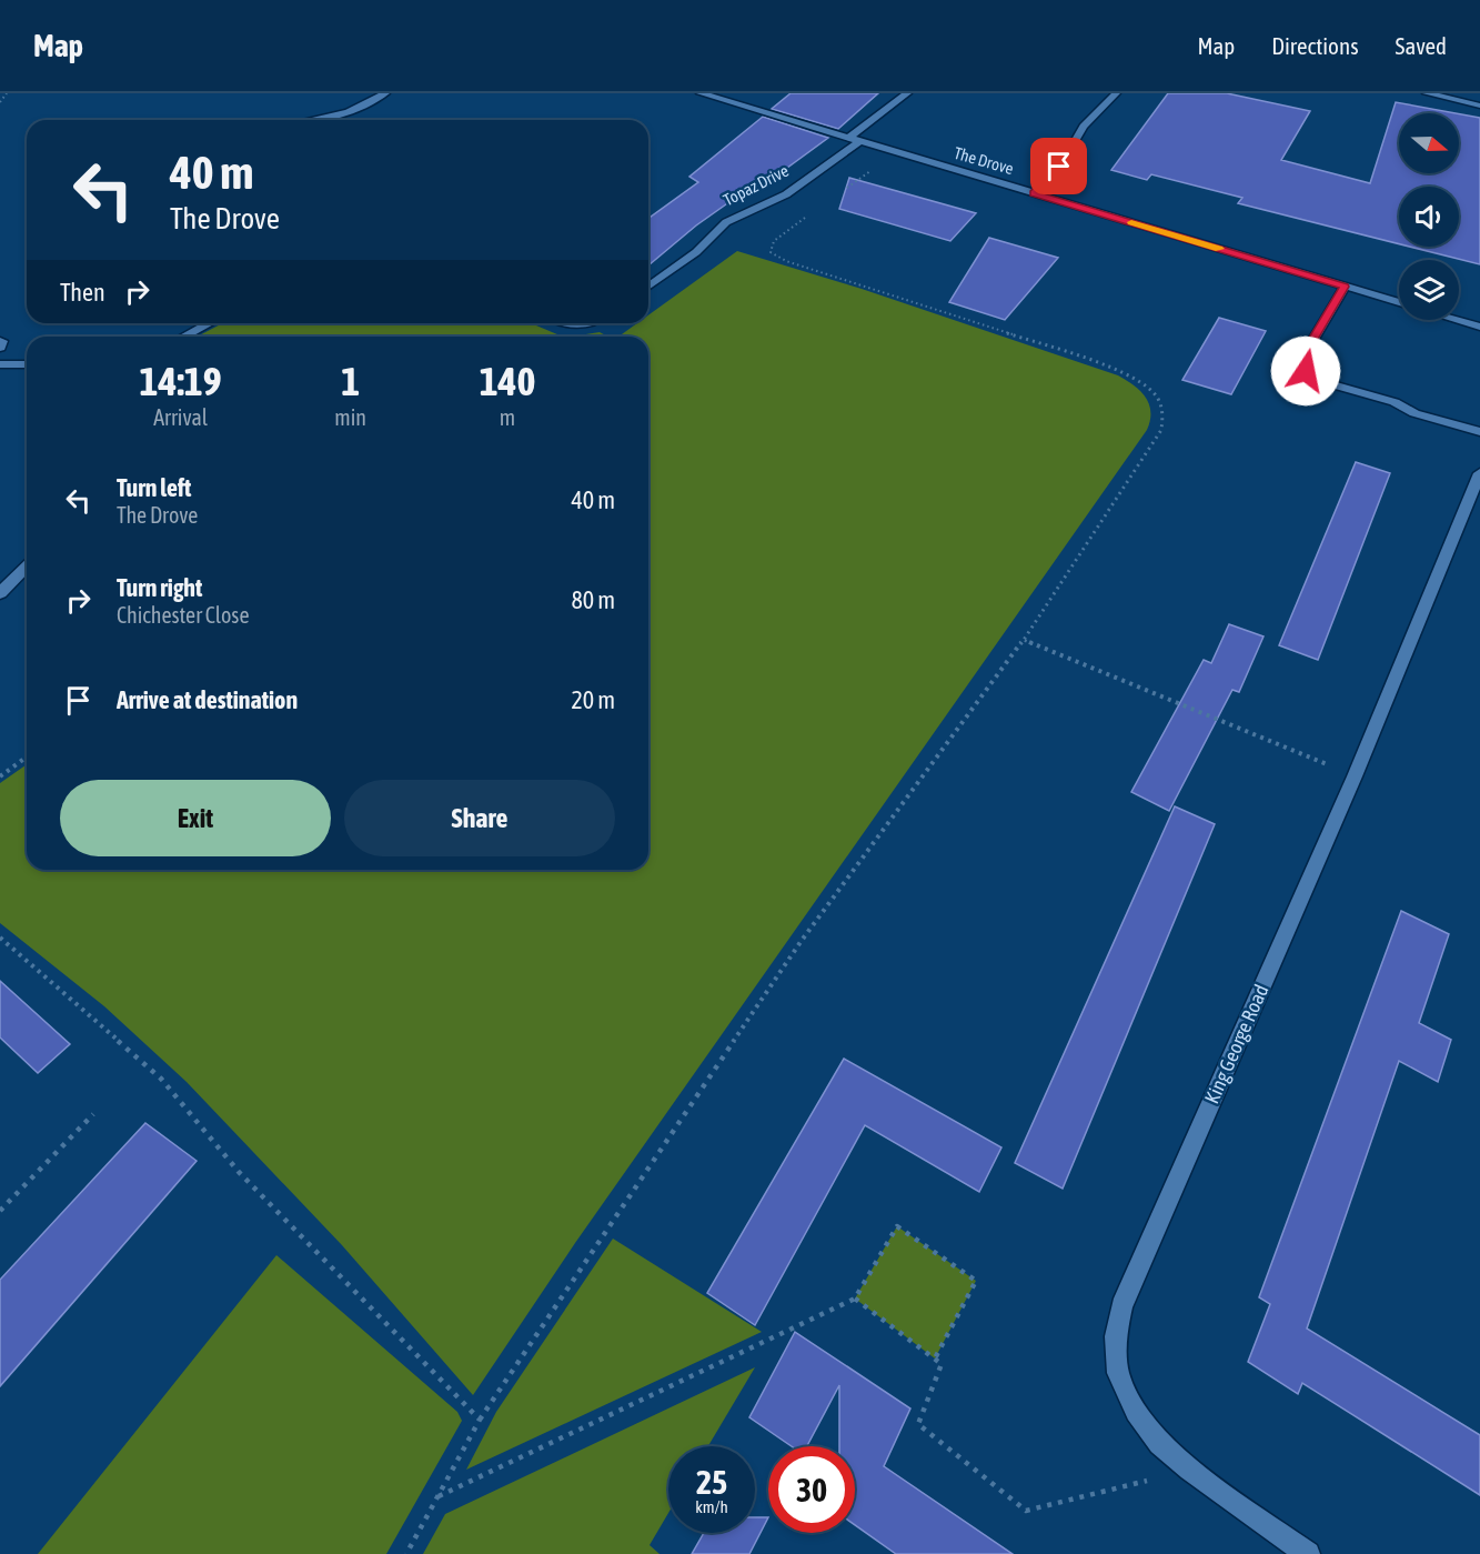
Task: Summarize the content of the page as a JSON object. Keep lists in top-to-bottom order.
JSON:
{
  "streets": {
    "street": ["The Drove", "Topaz Drive", "King George Road"]
  },
  "crossings": [
    ["The Drove", "Topaz Drive"]
  ],
  "north": "right",
  "page": {
    "header": "Map",
    "nav": ["Map", "Directions", "Saved"],
    "turn": ["40 m", "The Drove"],
    "then": "Then",
    "eta": [
      "14:19",
      "Arrival",
      "1",
      "min",
      "140",
      "m"
    ],
    "list": [
      {
        "name": "Turn left",
        "note": "The Drove",
        "value": "40 m"
      },
      {
        "name": "Turn right",
        "note": "Chichester Close",
        "value": "80 m"
      },
      {
        "name": "Arrive at destination",
        "value": "20 m"
      }
    ],
    "buttons": ["Exit", "Share"],
    "speed": "25 km/h",
    "limit": "30"
  }
}
